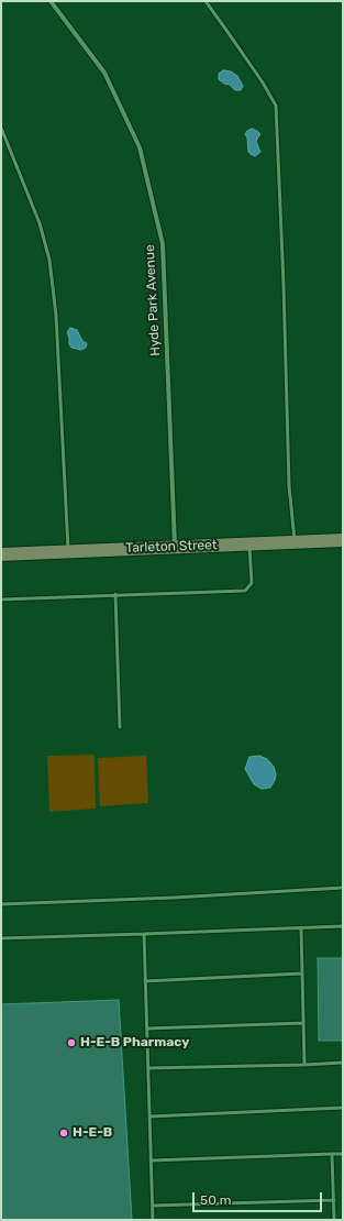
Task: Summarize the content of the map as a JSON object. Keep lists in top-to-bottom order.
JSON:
{
  "streets": {
    "street": ["Hyde Park Avenue", "Tarleton Street"]
  },
  "crossings": [
    ["Hyde Park Avenue", "Tarleton Street"]
  ],
  "places": ["H-E-B Pharmacy", "H-E-B"],
  "scale_bar": "50 m"
}
